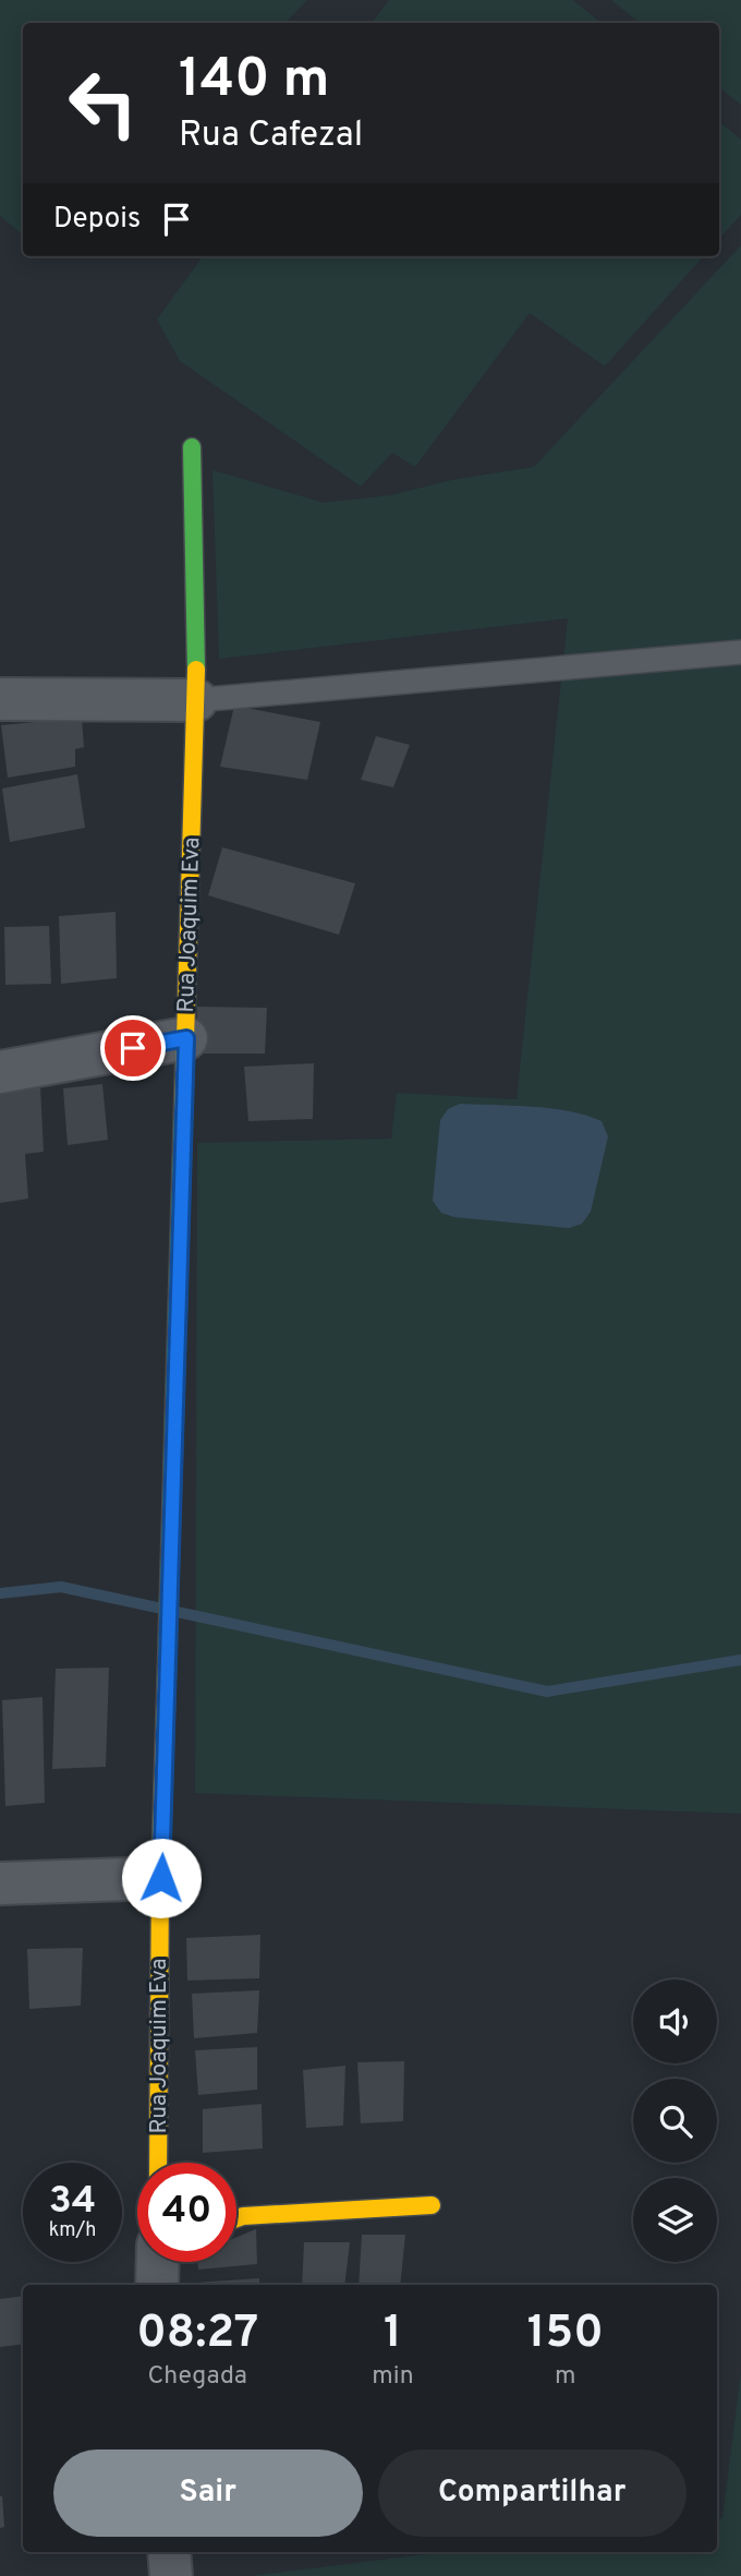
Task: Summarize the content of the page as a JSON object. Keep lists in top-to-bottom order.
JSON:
{
  "streets": {
    "street": ["Rua Joaquim Eva"]
  },
  "page": {
    "turn": ["140 m", "Rua Cafezal"],
    "then": "Depois",
    "speed": "34 km/h",
    "limit": "40",
    "eta": [
      "08:27",
      "Chegada",
      "1",
      "min",
      "150",
      "m"
    ],
    "buttons": ["Sair", "Compartilhar"]
  }
}
